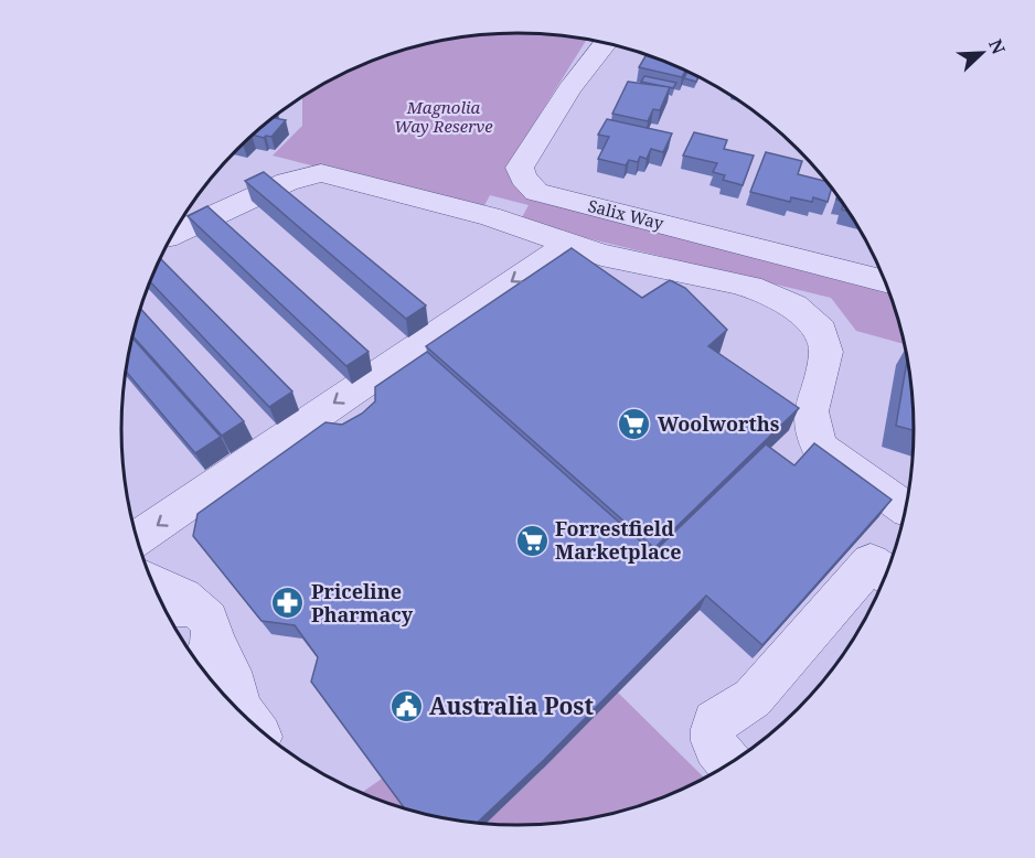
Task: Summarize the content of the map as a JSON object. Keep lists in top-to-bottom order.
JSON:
{
  "streets": {
    "street": ["Salix Way"]
  },
  "parks": ["Magnolia Way Reserve"],
  "places": {
    "supermarket": ["Woolworths", "Forrestfield Marketplace"],
    "pharmacy": ["Priceline Pharmacy"],
    "public building": ["Australia Post"]
  },
  "north": "top right"
}
